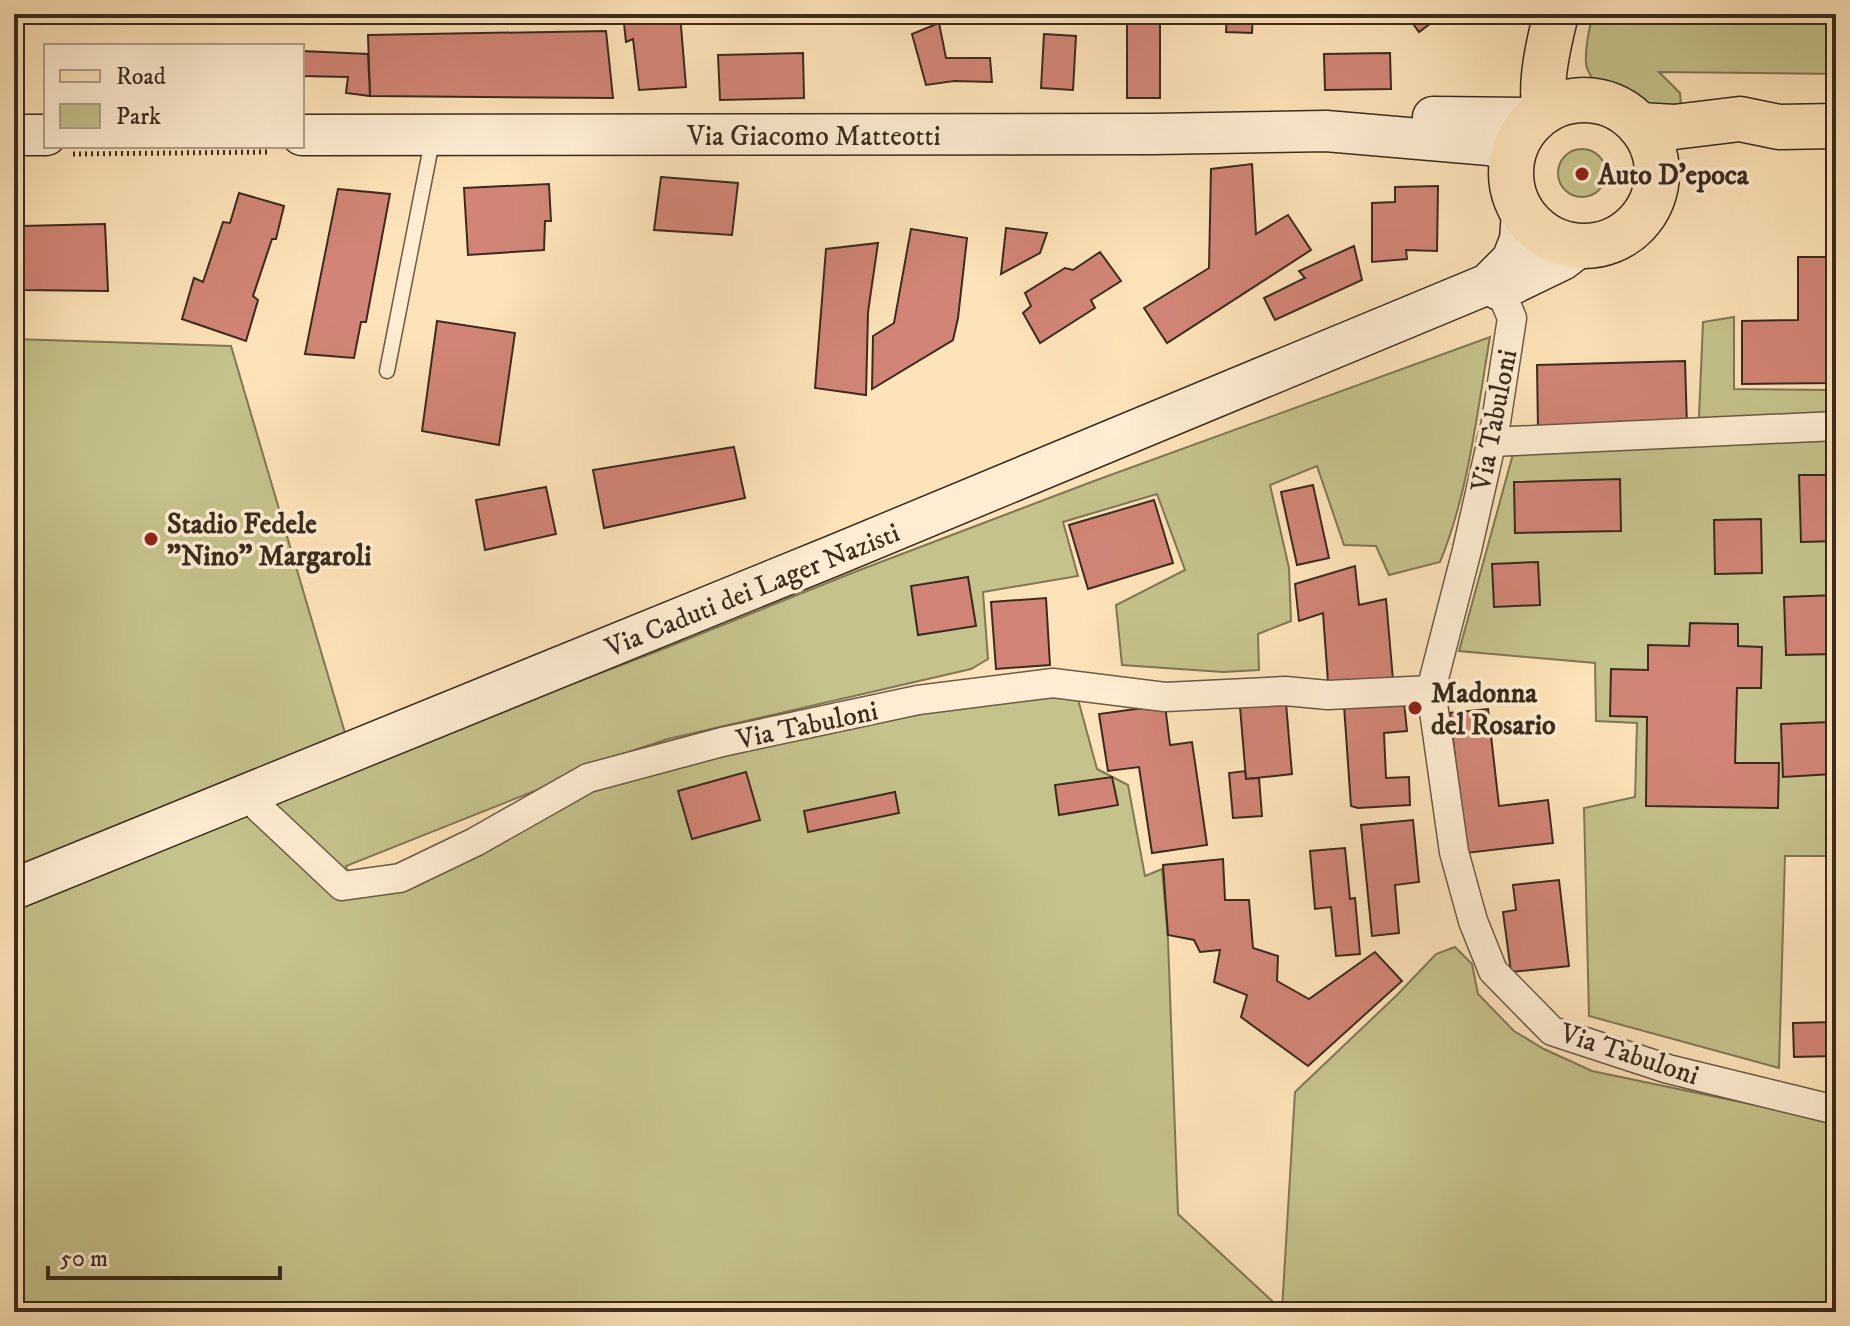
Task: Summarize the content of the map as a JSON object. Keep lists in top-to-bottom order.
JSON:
{
  "streets": {
    "main road": ["Via Giacomo Matteotti", "Via Caduti dei Lager Nazisti"],
    "street": ["Via Tabuloni"]
  },
  "crossings": [
    ["Via Giacomo Matteotti", "Via Caduti dei Lager Nazisti"],
    ["Via Tabuloni", "Via Caduti dei Lager Nazisti"]
  ],
  "places": ["Auto D'epoca", "Stadio Fedele \"Nino\" Margaroli", "Madonna del Rosario"],
  "legend": ["Road", "Park"],
  "scale_bar": "50 m"
}
